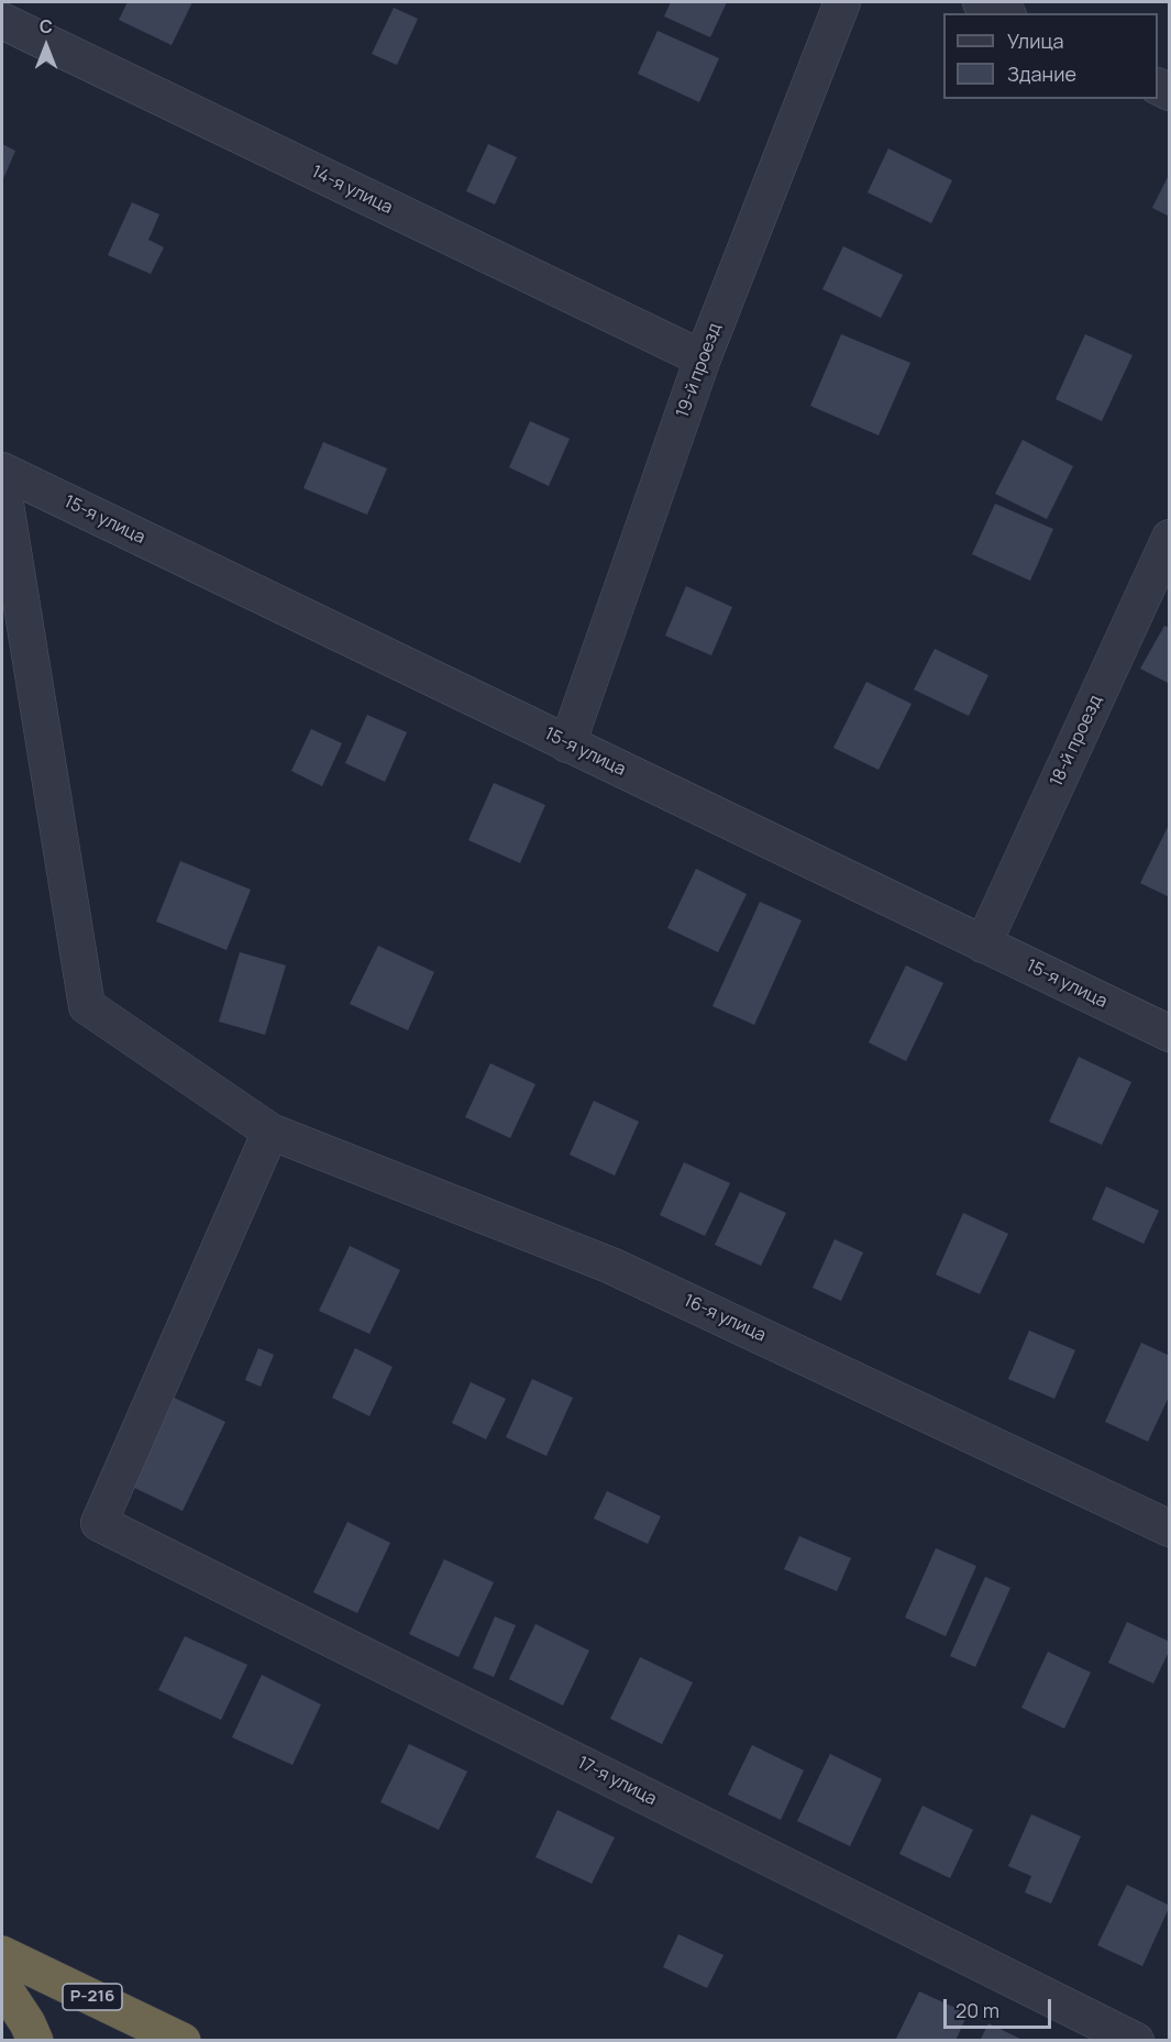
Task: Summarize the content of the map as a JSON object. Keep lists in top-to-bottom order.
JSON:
{
  "streets": {
    "highway": ["Р-216"],
    "street": [
      "14-я улица",
      "19-й проезд",
      "15-я улица",
      "18-й проезд",
      "16-я улица",
      "17-я улица"
    ]
  },
  "crossings": [
    ["14-я улица", "19-й проезд"],
    ["19-й проезд", "15-я улица"],
    ["15-я улица", "18-й проезд"],
    ["16-я улица", "17-я улица"]
  ],
  "legend": ["Улица", "Здание"],
  "scale_bar": "20 m",
  "north": "top"
}
